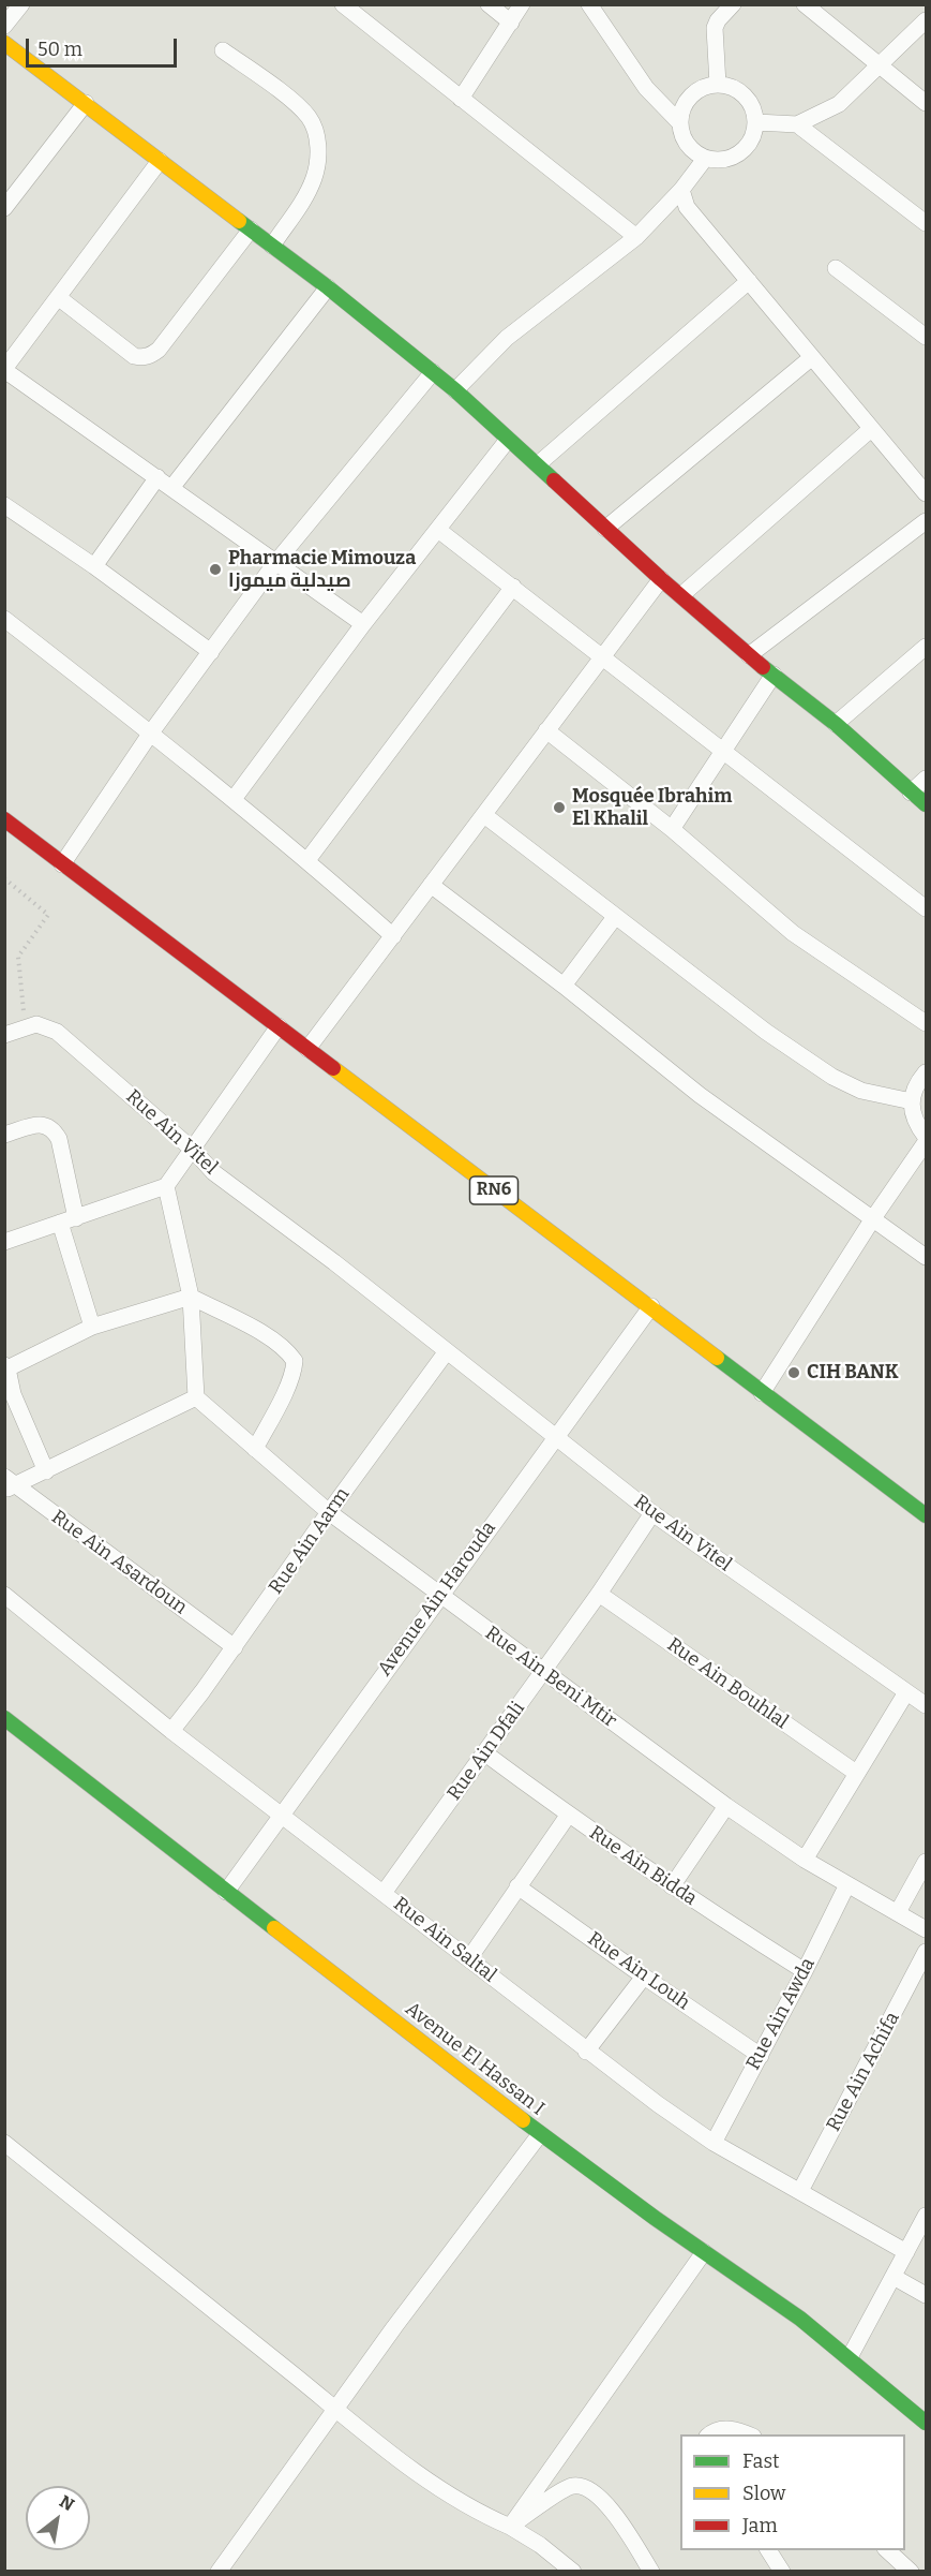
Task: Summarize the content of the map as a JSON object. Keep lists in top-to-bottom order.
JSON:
{
  "streets": {
    "street": [
      "Rue Ain Vitel",
      "RN6",
      "Rue Ain Aarm",
      "Rue Ain Asardoun",
      "Avenue Ain Harouda",
      "Rue Ain Beni Mtir",
      "Rue Ain Bouhlal",
      "Rue Ain Dfali",
      "Rue Ain Bidda",
      "Rue Ain Saltal",
      "Rue Ain Louh",
      "Rue Ain Awda",
      "Avenue El Hassan I",
      "Rue Ain Achifa"
    ]
  },
  "crossings": [
    ["Rue Ain Vitel", "Rue Ain Aarm"],
    ["Rue Ain Vitel", "Avenue Ain Harouda"],
    ["Rue Ain Vitel", "Rue Ain Dfali"],
    ["RN6", "Avenue Ain Harouda"],
    ["Rue Ain Aarm", "Rue Ain Asardoun"],
    ["Rue Ain Aarm", "Rue Ain Beni Mtir"],
    ["Rue Ain Aarm", "Rue Ain Saltal"],
    ["Avenue Ain Harouda", "Rue Ain Beni Mtir"],
    ["Avenue Ain Harouda", "Rue Ain Saltal"],
    ["Avenue Ain Harouda", "Avenue El Hassan I"],
    ["Rue Ain Beni Mtir", "Rue Ain Dfali"],
    ["Rue Ain Beni Mtir", "Rue Ain Awda"],
    ["Rue Ain Bouhlal", "Rue Ain Dfali"],
    ["Rue Ain Dfali", "Rue Ain Bidda"],
    ["Rue Ain Dfali", "Rue Ain Saltal"],
    ["Rue Ain Bidda", "Rue Ain Awda"],
    ["Rue Ain Saltal", "Rue Ain Awda"],
    ["Rue Ain Saltal", "Rue Ain Achifa"],
    ["Rue Ain Louh", "Rue Ain Awda"]
  ],
  "places": ["Pharmacie Mimouza صيدلية ميموزا", "Mosquée Ibrahim El Khalil", "CIH BANK"],
  "legend": ["Fast", "Slow", "Jam"],
  "scale_bar": "50 m",
  "north": "top right"
}
